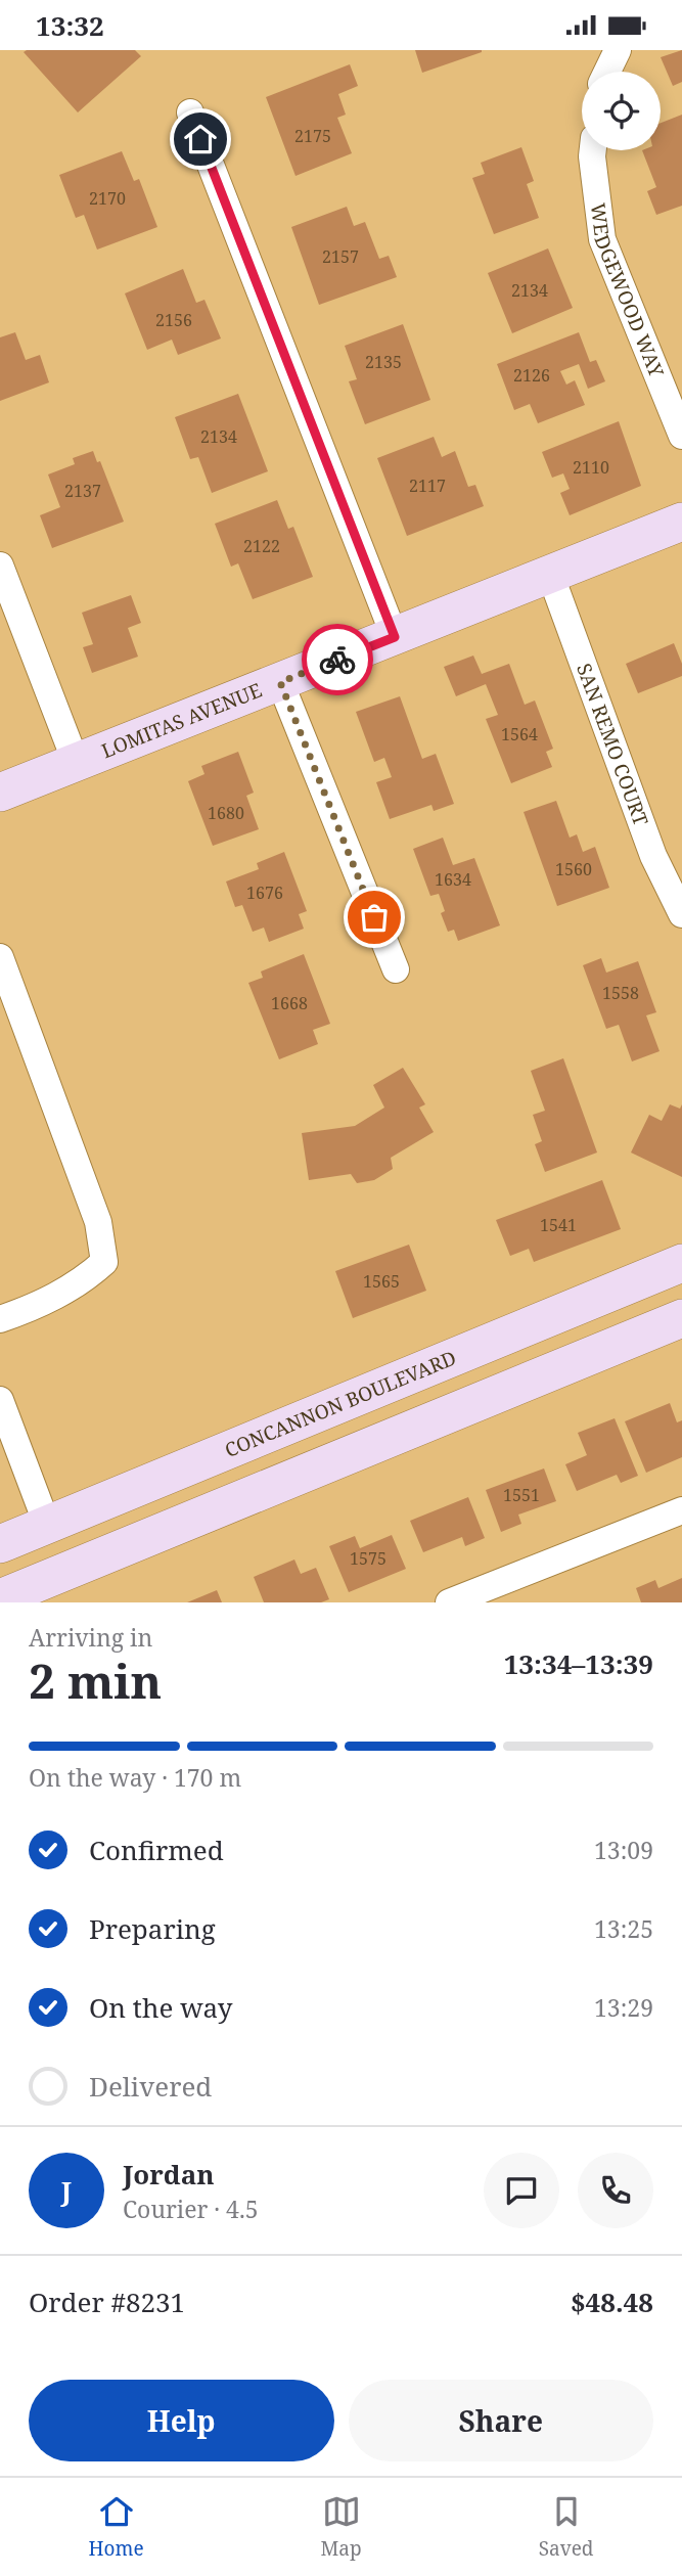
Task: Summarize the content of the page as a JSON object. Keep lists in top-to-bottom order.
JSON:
{
  "streets": {
    "main road": ["LOMITAS AVENUE", "CONCANNON BOULEVARD"],
    "street": ["WEDGEWOOD WAY", "SAN REMO COURT"]
  },
  "crossings": [
    ["LOMITAS AVENUE", "SAN REMO COURT"]
  ],
  "house_numbers": [
    "2175",
    "2170",
    "2157",
    "2134",
    "2156",
    "2135",
    "2126",
    "2134",
    "2110",
    "2117",
    "2137",
    "2122",
    "1564",
    "1680",
    "1560",
    "1634",
    "1676",
    "1558",
    "1668",
    "1541",
    "1565",
    "1551",
    "1575"
  ],
  "page": {
    "status": "13:32",
    "heading": ["2 min", "Arriving in", "13:34–13:39"],
    "panel": [
      "Jordan",
      "Courier · 4.5",
      "Order #8231",
      "$48.48"
    ],
    "bar": "On the way · 170 m",
    "list": [
      ["Confirmed", "13:09"],
      ["Preparing", "13:25"],
      ["On the way", "13:29"],
      "Delivered"
    ],
    "round": "J",
    "buttons": ["Help", "Share"],
    "tabs": ["Home", "Map", "Saved"]
  }
}
